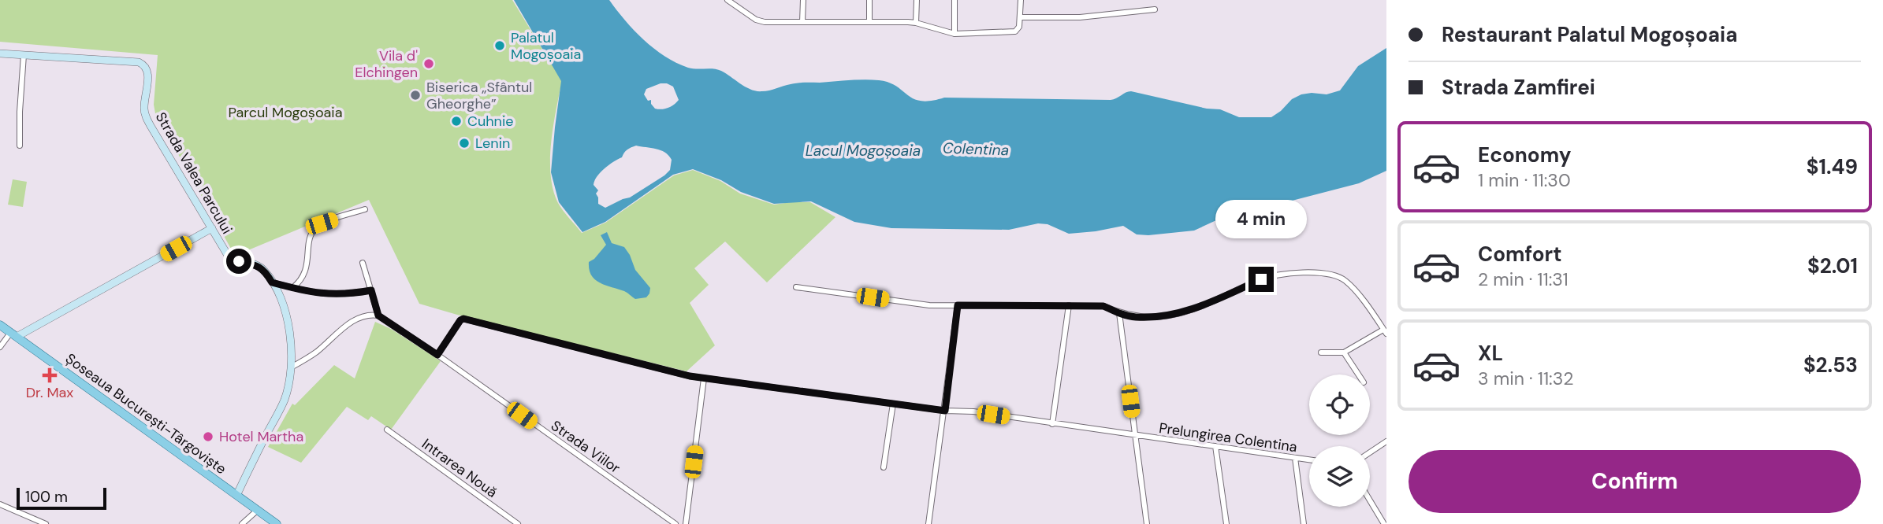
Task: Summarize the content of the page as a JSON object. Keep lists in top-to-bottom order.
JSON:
{
  "streets": {
    "main road": ["Șoseaua București-Târgoviște"],
    "street": [
      "Strada Valea Parcului",
      "Prelungirea Colentina",
      "Strada Viilor",
      "Intrarea Nouă"
    ]
  },
  "crossings": [
    ["Strada Valea Parcului", "Șoseaua București-Târgoviște"],
    ["Prelungirea Colentina", "Strada Viilor"]
  ],
  "water": ["Colentina", "Lacul Mogoșoaia"],
  "parks": ["Parcul Mogoșoaia"],
  "places": {
    "other": [
      "Palatul Mogoșoaia",
      "Vila d' Elchingen",
      "Biserica „Sfântul Gheorghe”",
      "Cuhnie",
      "Lenin",
      "Hotel Martha"
    ],
    "health": ["Dr. Max"]
  },
  "scale_bar": "100 m",
  "page": {
    "banner": ["Restaurant Palatul Mogoșoaia", "Strada Zamfirei"],
    "list": [
      {
        "name": "Economy",
        "note": "1 min · 11:30",
        "value": "$1.49"
      },
      {
        "name": "Comfort",
        "note": "2 min · 11:31",
        "value": "$2.01"
      },
      {
        "name": "XL",
        "note": "3 min · 11:32",
        "value": "$2.53"
      }
    ],
    "bubble": "4 min",
    "buttons": "Confirm",
    "scale": "100 m"
  }
}
